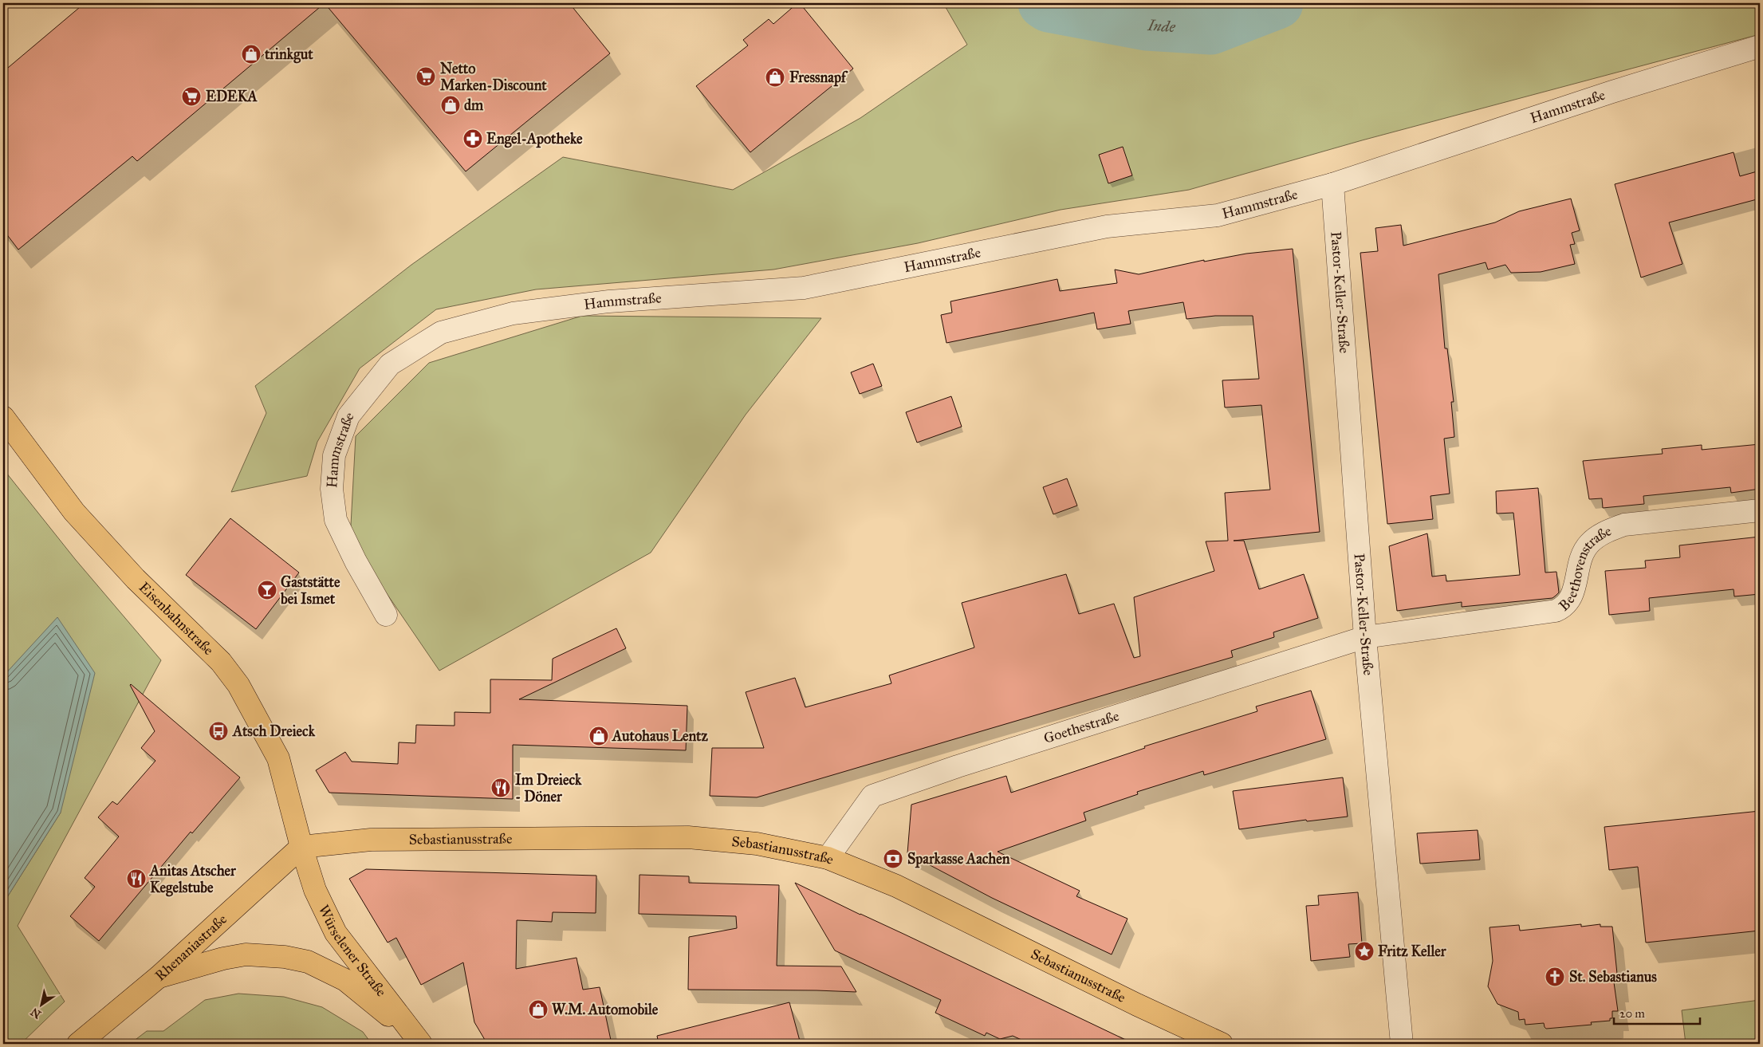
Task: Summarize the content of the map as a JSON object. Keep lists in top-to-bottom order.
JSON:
{
  "streets": {
    "main road": [
      "Eisenbahnstraße",
      "Sebastianusstraße",
      "Rhenaniastraße",
      "Würselener Straße"
    ],
    "street": [
      "Hammstraße",
      "Pastor-Keller-Straße",
      "Beethovenstraße",
      "Goethestraße"
    ]
  },
  "crossings": [
    ["Hammstraße", "Pastor-Keller-Straße"],
    ["Pastor-Keller-Straße", "Beethovenstraße"],
    ["Pastor-Keller-Straße", "Goethestraße"],
    ["Beethovenstraße", "Goethestraße"],
    ["Eisenbahnstraße", "Sebastianusstraße"],
    ["Eisenbahnstraße", "Rhenaniastraße"],
    ["Eisenbahnstraße", "Würselener Straße"],
    ["Goethestraße", "Sebastianusstraße"],
    ["Sebastianusstraße", "Rhenaniastraße"],
    ["Sebastianusstraße", "Würselener Straße"],
    ["Rhenaniastraße", "Würselener Straße"]
  ],
  "water": ["Inde"],
  "places": {
    "shop": [
      "trinkgut",
      "Fressnapf",
      "dm",
      "Autohaus Lentz",
      "W.M. Automobile"
    ],
    "supermarket": ["Netto Marken-Discount", "EDEKA"],
    "pharmacy": ["Engel-Apotheke"],
    "bar": ["Gaststätte bei Ismet"],
    "bus stop": ["Atsch Dreieck"],
    "restaurant": ["Im Dreieck - Döner", "Anitas Atscher Kegelstube"],
    "bank": ["Sparkasse Aachen"],
    "place": ["Fritz Keller"],
    "church": ["St. Sebastianus"]
  },
  "scale_bar": "20 m",
  "north": "bottom left"
}
